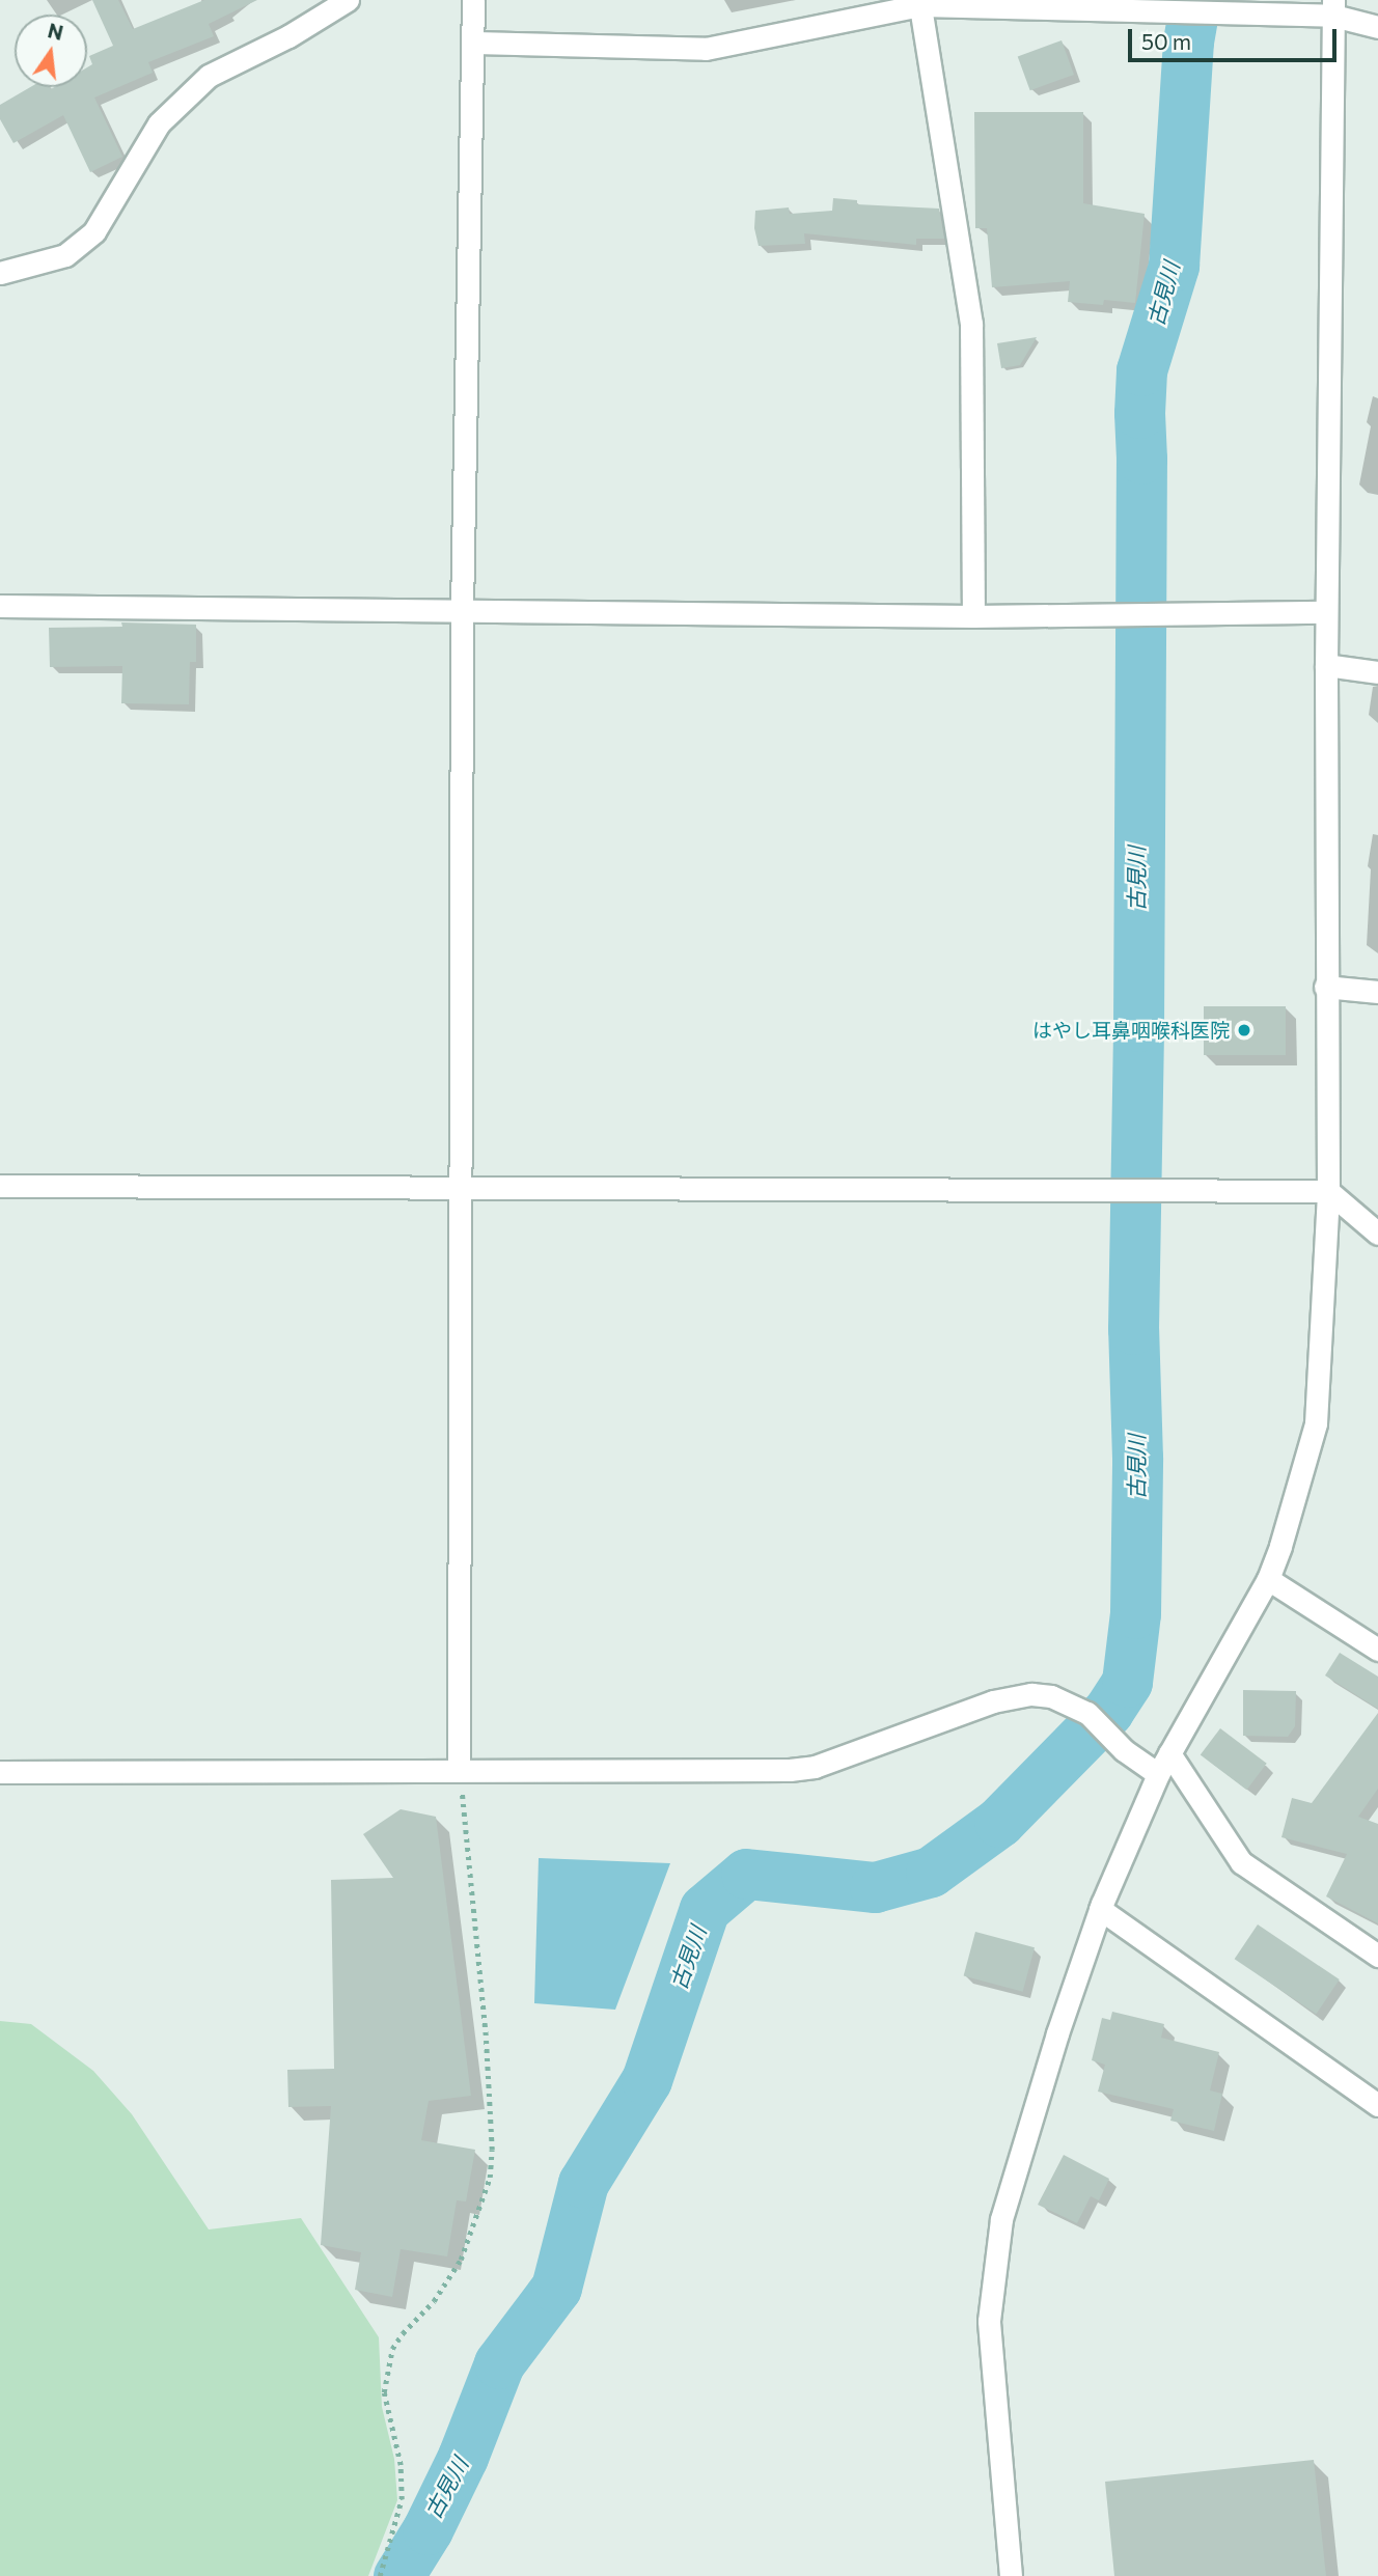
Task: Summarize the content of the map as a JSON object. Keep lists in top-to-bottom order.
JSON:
{
  "water": ["古見川"],
  "places": ["はやし耳鼻咽喉科医院"],
  "scale_bar": "50 m",
  "north": "top"
}
